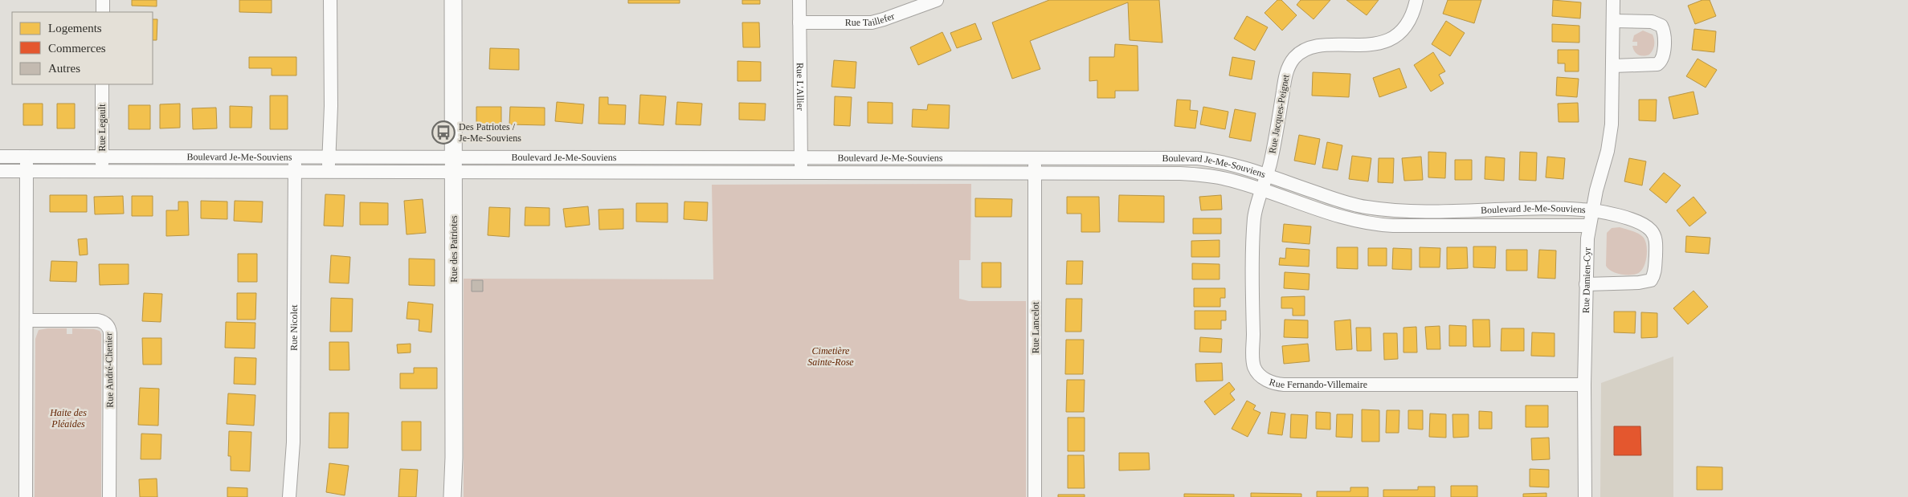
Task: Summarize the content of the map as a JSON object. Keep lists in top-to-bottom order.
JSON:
{
  "streets": {
    "street": [
      "Rue Taillefer",
      "Rue L'Allier",
      "Rue Jacques-Peignet",
      "Rue Legault",
      "Boulevard Je-Me-Souviens",
      "Rue des Patriotes",
      "Rue Damien-Cyr",
      "Rue Nicolet",
      "Rue Lancelot",
      "Rue André-Chenier",
      "Rue Fernando-Villemaire"
    ]
  },
  "crossings": [
    ["Rue Taillefer", "Rue L'Allier"],
    ["Rue L'Allier", "Boulevard Je-Me-Souviens"],
    ["Rue Jacques-Peignet", "Boulevard Je-Me-Souviens"],
    ["Rue Jacques-Peignet", "Rue Fernando-Villemaire"],
    ["Rue Legault", "Boulevard Je-Me-Souviens"],
    ["Boulevard Je-Me-Souviens", "Rue des Patriotes"],
    ["Boulevard Je-Me-Souviens", "Rue Damien-Cyr"],
    ["Boulevard Je-Me-Souviens", "Rue Nicolet"],
    ["Boulevard Je-Me-Souviens", "Rue Lancelot"],
    ["Boulevard Je-Me-Souviens", "Rue Fernando-Villemaire"],
    ["Rue Damien-Cyr", "Rue Fernando-Villemaire"]
  ],
  "parks": ["Cimetière Sainte-Rose", "Haite des Pléaides"],
  "places": {
    "bus stop": ["Des Patriotes / Je-Me-Souviens"]
  },
  "legend": ["Logements", "Commerces", "Autres"]
}
